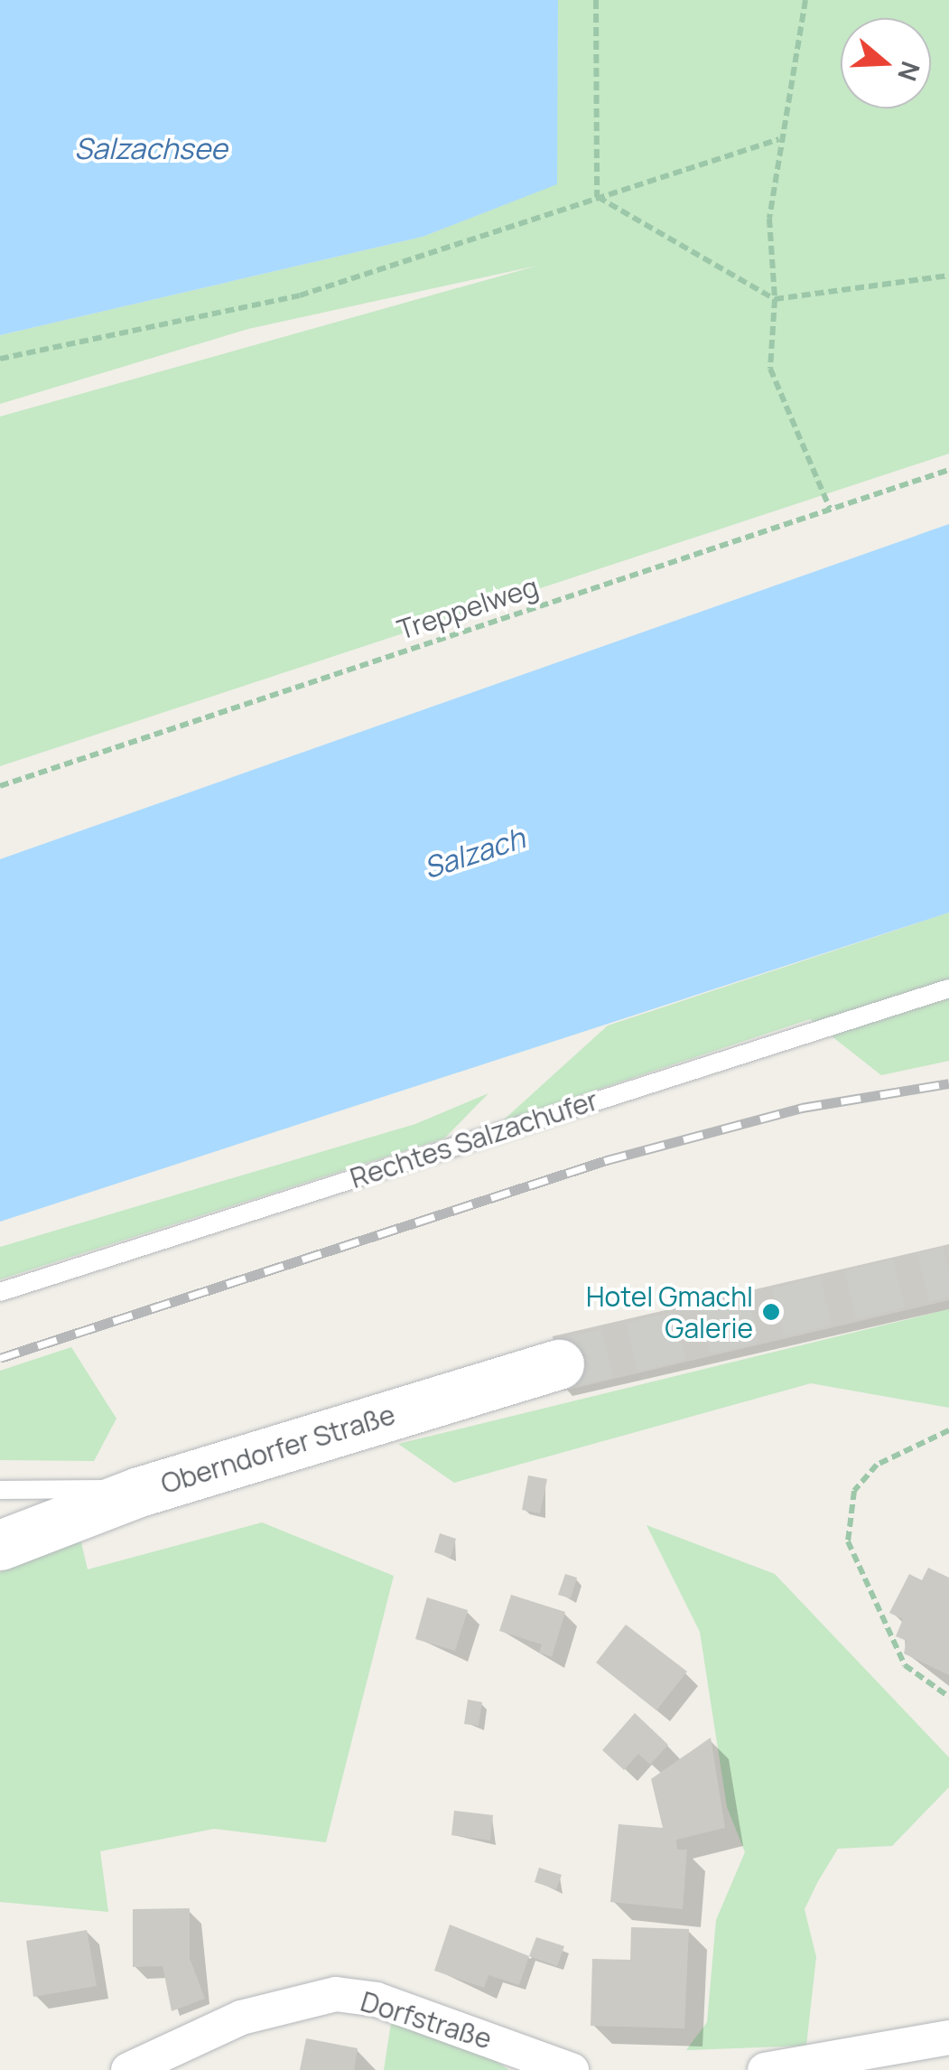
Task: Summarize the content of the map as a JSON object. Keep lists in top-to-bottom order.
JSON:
{
  "streets": {
    "main road": ["Oberndorfer Straße"],
    "street": ["Dorfstraße"],
    "lane": ["Rechtes Salzachufer"],
    "path": ["Treppelweg"]
  },
  "water": ["Salzachsee", "Salzach"],
  "places": ["Hotel Gmachl Galerie"],
  "north": "right"
}
